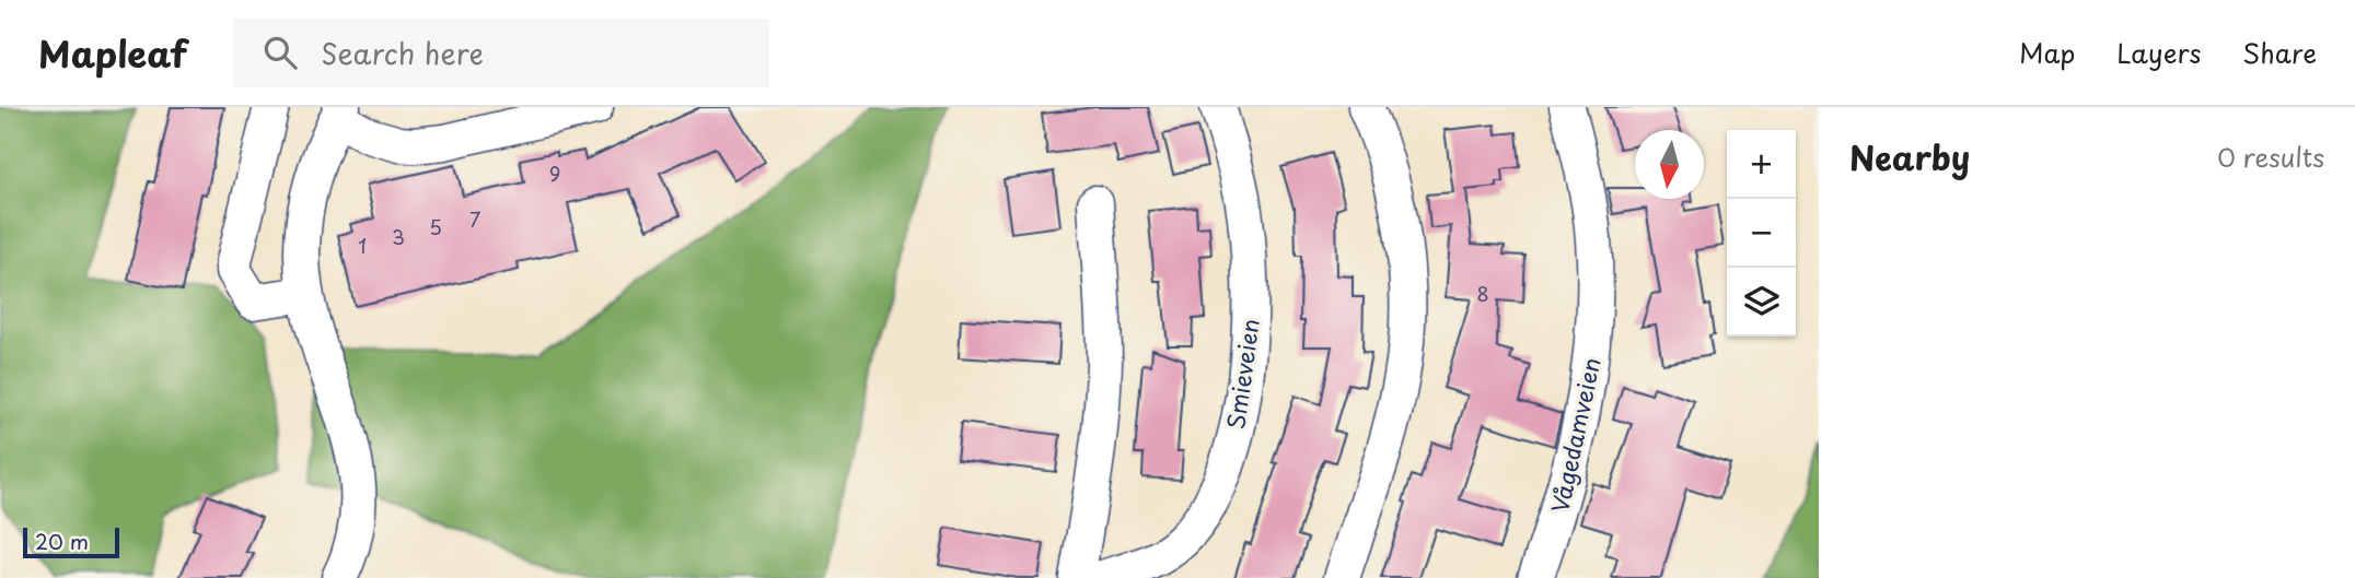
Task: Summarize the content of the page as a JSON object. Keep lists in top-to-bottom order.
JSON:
{
  "streets": {
    "street": ["Smieveien", "Vågedamveien"]
  },
  "house_numbers": [
    "9",
    "7",
    "5",
    "3",
    "1",
    "8"
  ],
  "scale_bar": "20 m",
  "north": "bottom",
  "page": {
    "header": "Mapleaf",
    "search": "Search here",
    "nav": ["Map", "Layers", "Share"],
    "heading": ["Nearby", "0 results"],
    "map_buttons": ["+", "−"],
    "scale": "20 m"
  }
}
